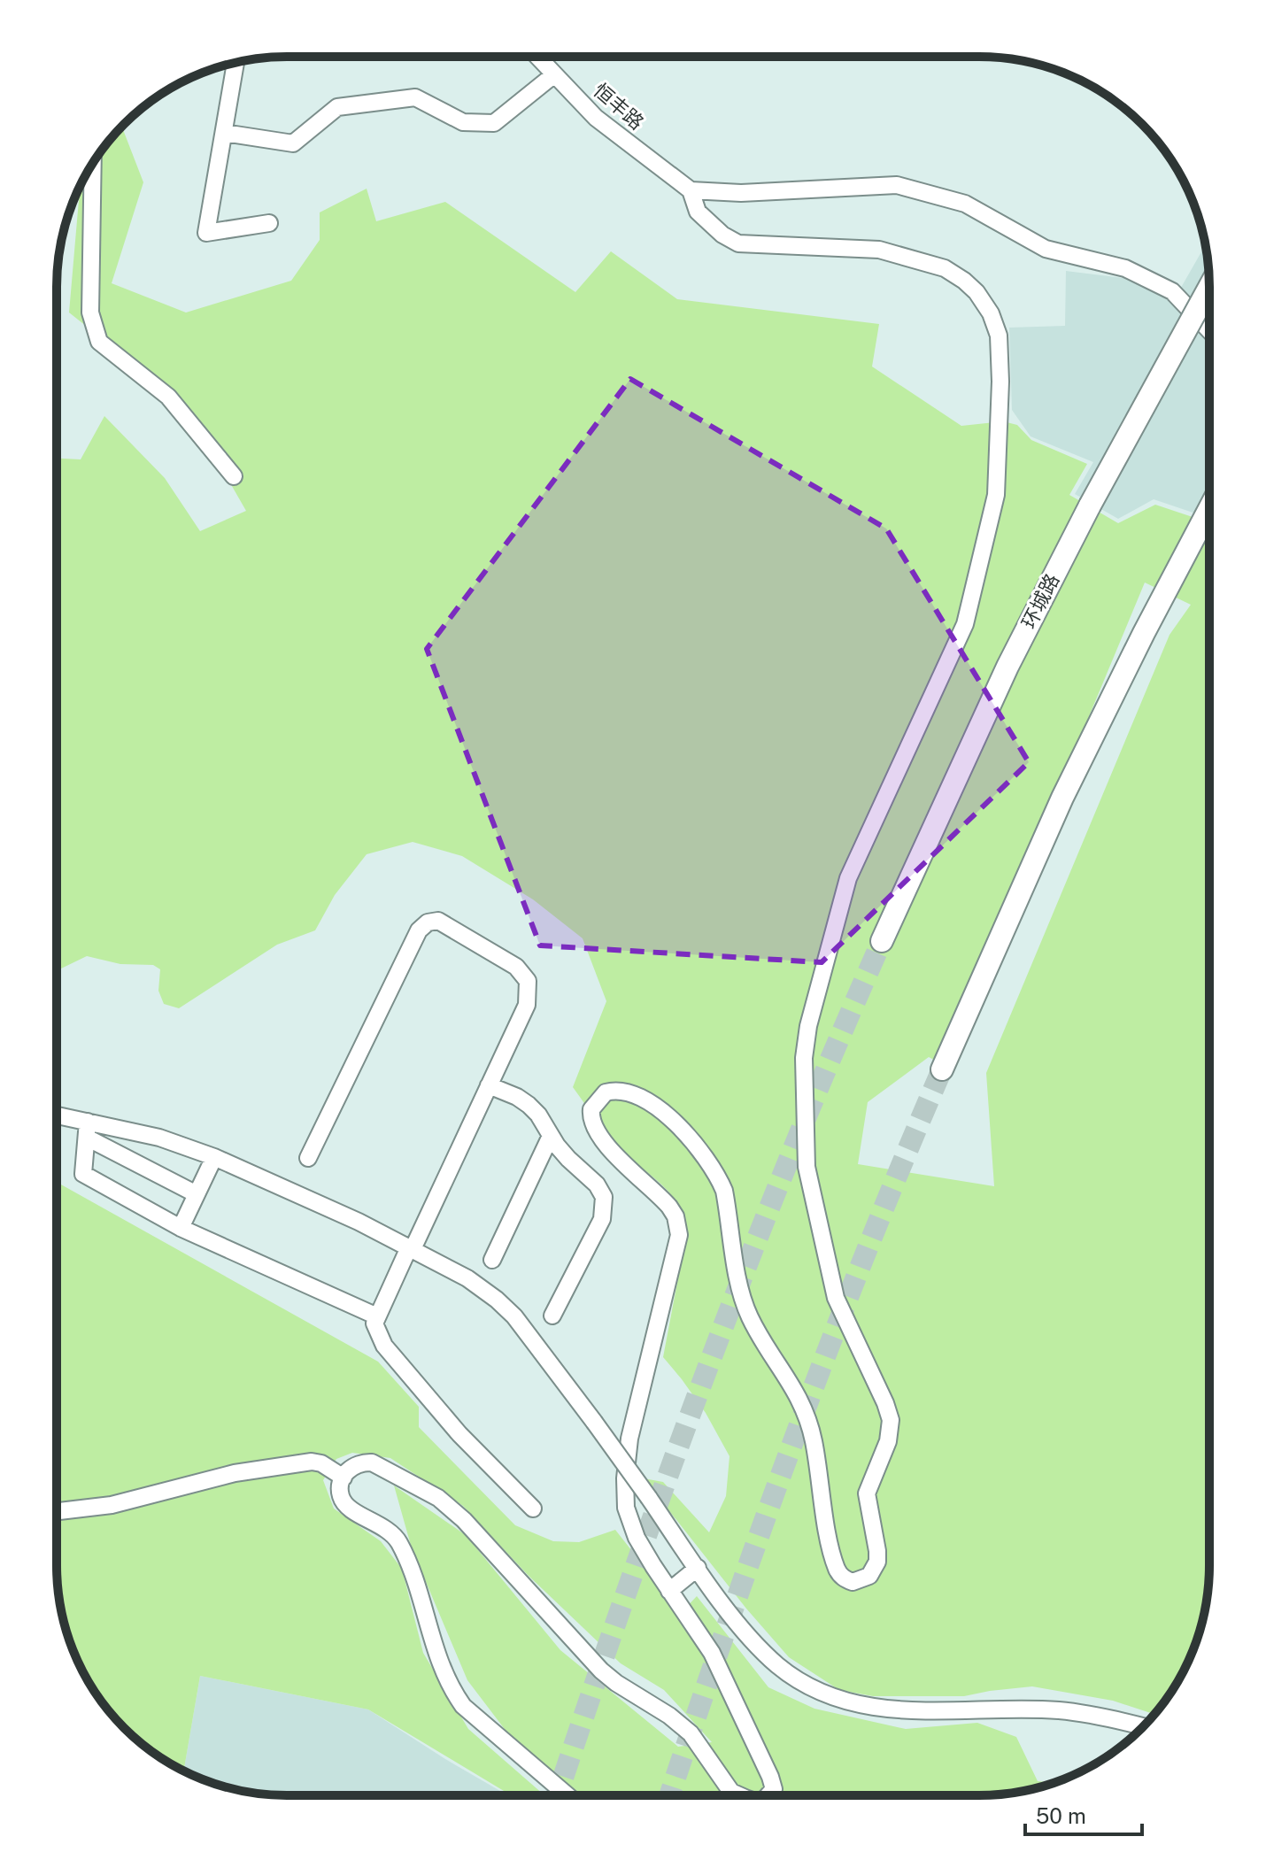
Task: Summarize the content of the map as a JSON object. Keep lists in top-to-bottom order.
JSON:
{
  "streets": {
    "main road": ["环城路"],
    "street": ["恒丰路"]
  },
  "scale_bar": "50 m"
}
